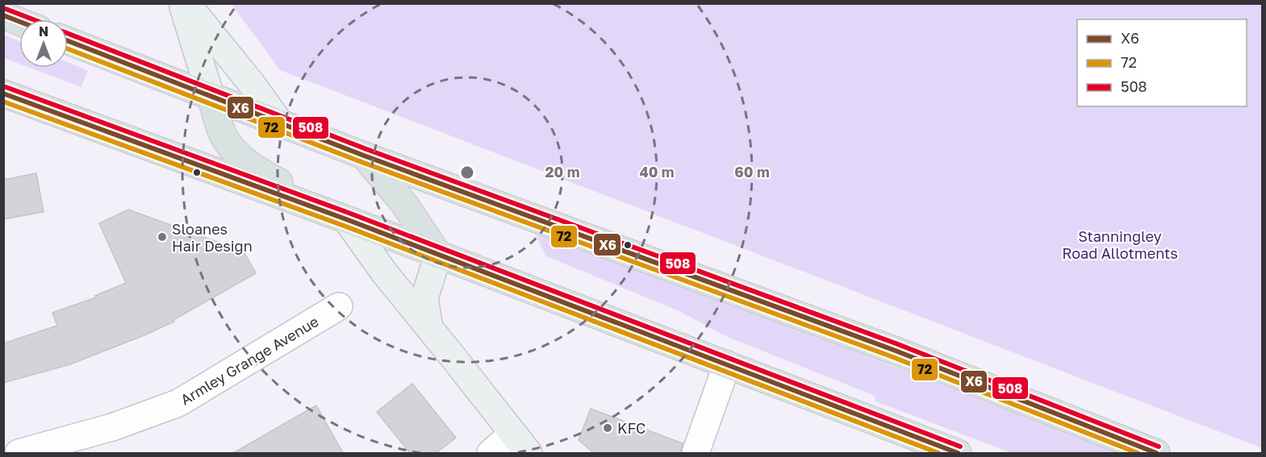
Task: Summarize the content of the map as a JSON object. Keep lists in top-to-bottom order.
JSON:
{
  "streets": {
    "street": ["Armley Grange Avenue"]
  },
  "parks": ["Stanningley Road Allotments"],
  "places": ["Sloanes Hair Design", "KFC"],
  "lines": ["transit line 508", "transit line X6", "transit line 72"],
  "legend": ["X6", "72", "508"],
  "north": "top",
  "rings": ["20 m", "40 m", "60 m"]
}
